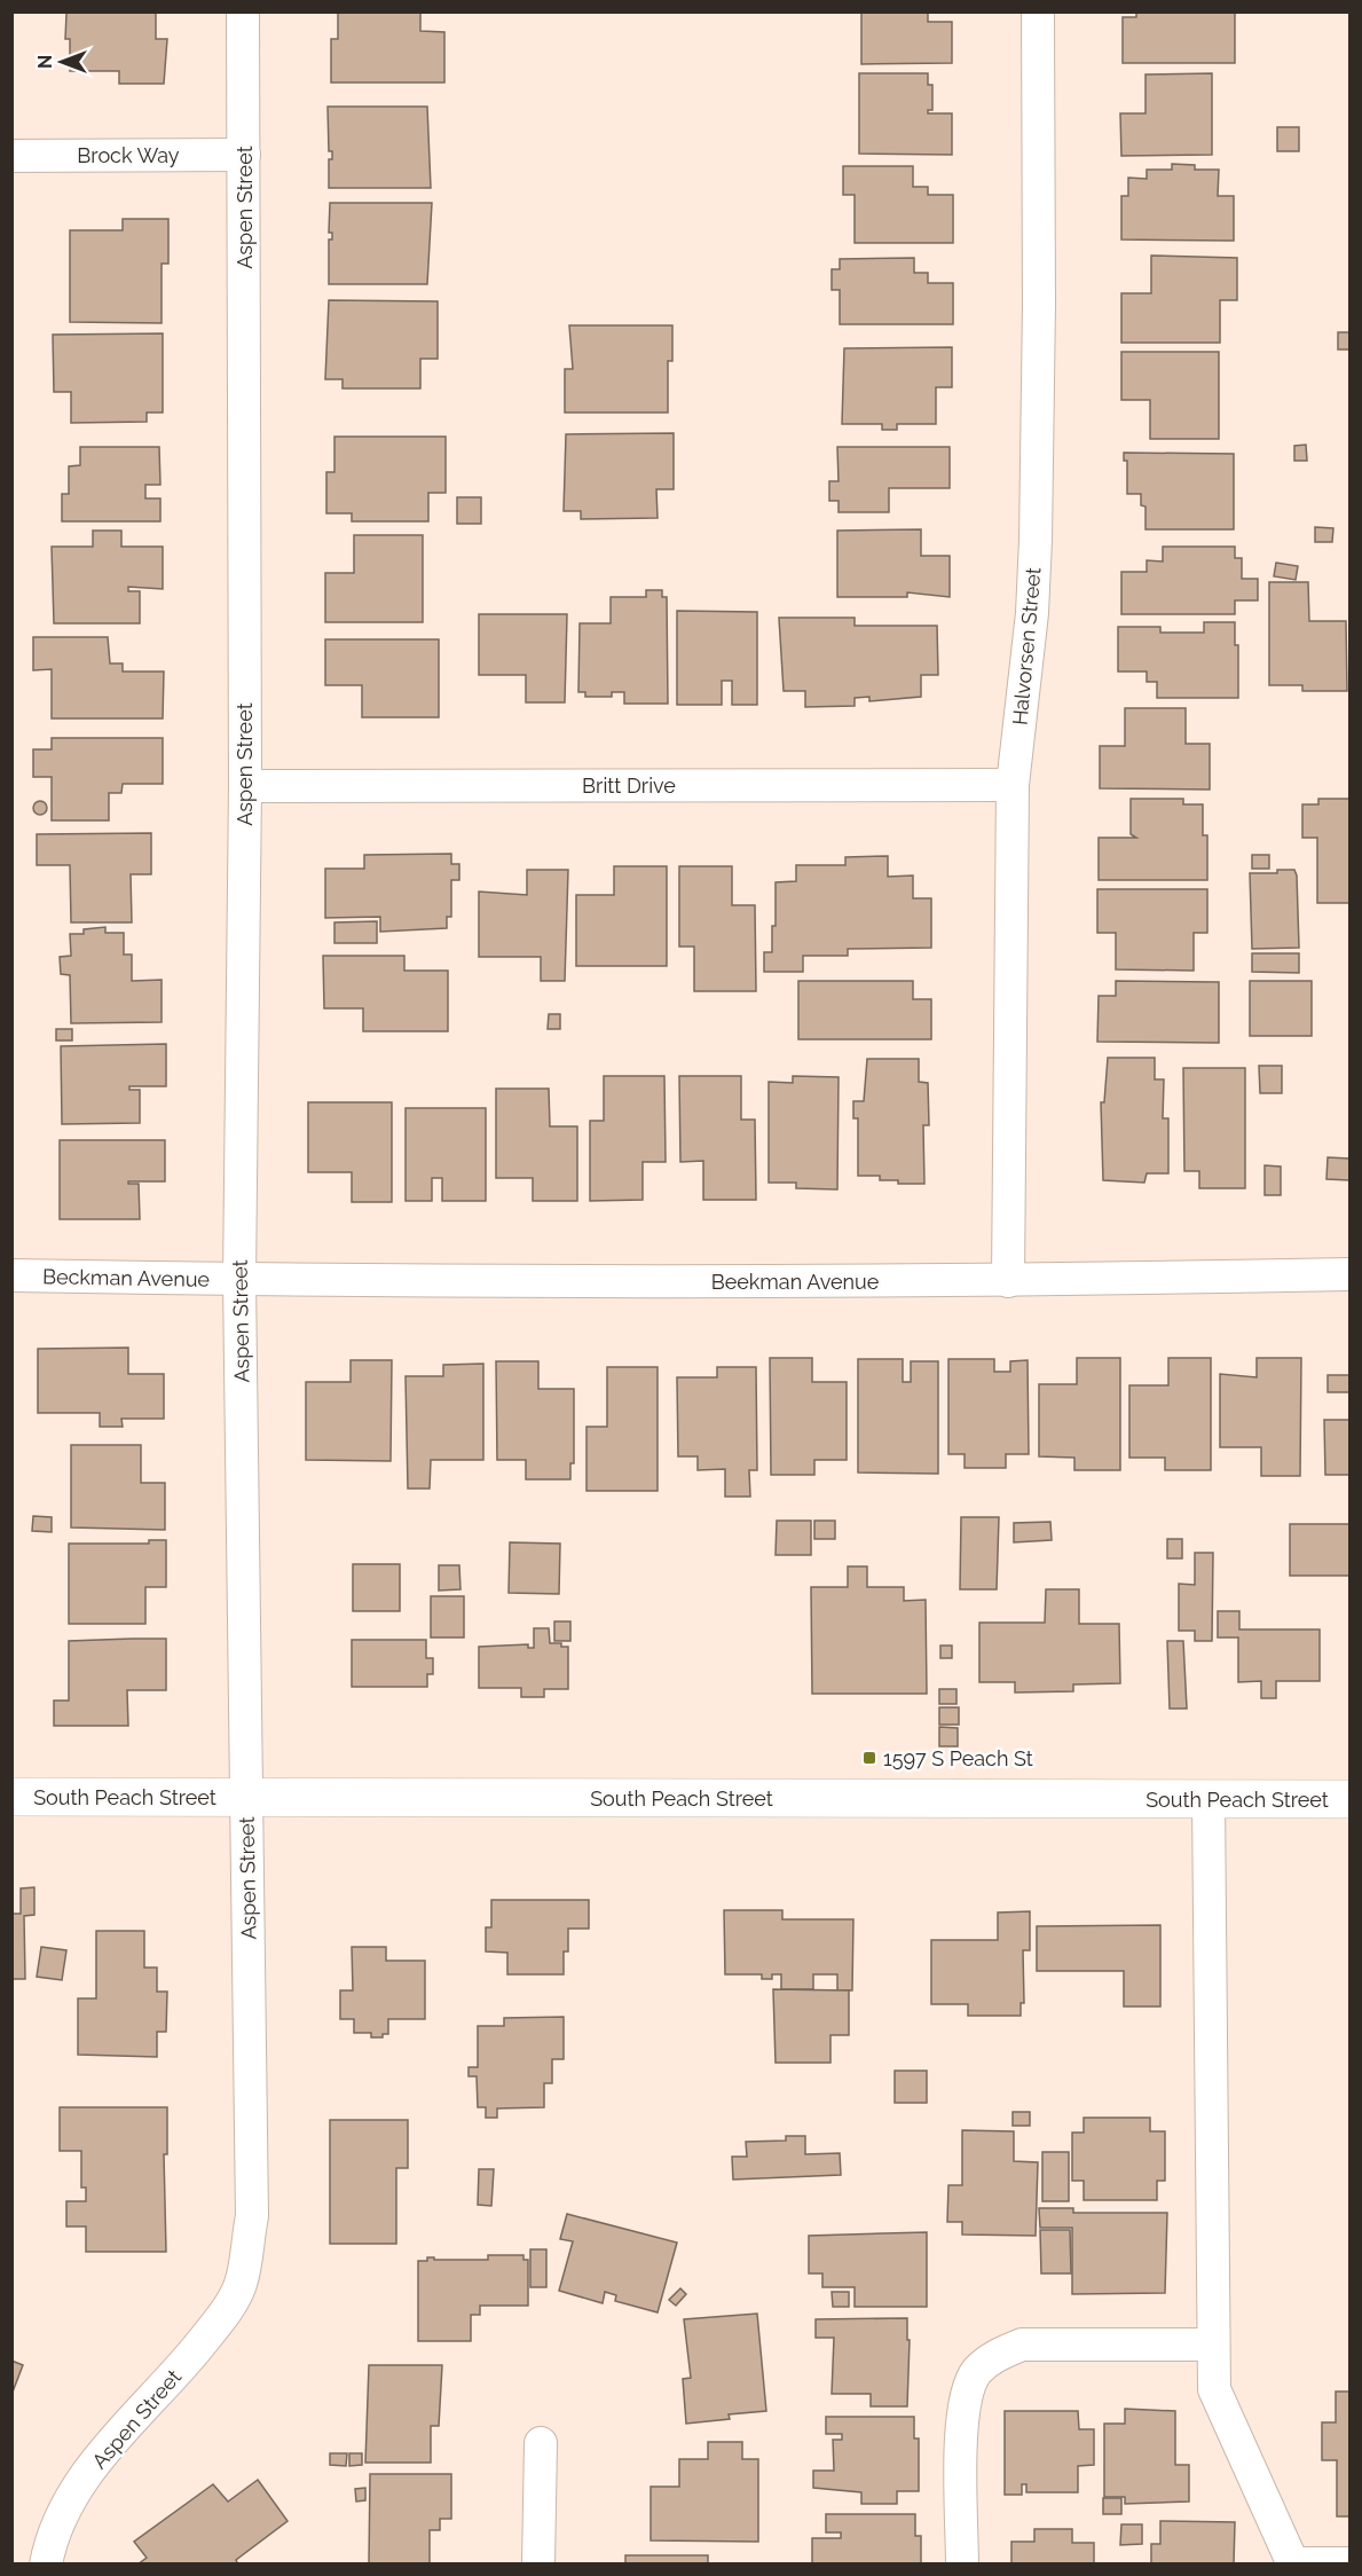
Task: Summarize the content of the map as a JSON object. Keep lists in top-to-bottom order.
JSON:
{
  "streets": {
    "street": [
      "Brock Way",
      "Aspen Street",
      "Halvorsen Street",
      "Britt Drive",
      "Beckman Avenue",
      "Beekman Avenue",
      "South Peach Street"
    ]
  },
  "crossings": [
    ["Brock Way", "Aspen Street"],
    ["Aspen Street", "Britt Drive"],
    ["Aspen Street", "Beckman Avenue"],
    ["Aspen Street", "Beekman Avenue"],
    ["Aspen Street", "South Peach Street"],
    ["Halvorsen Street", "Britt Drive"],
    ["Halvorsen Street", "Beekman Avenue"],
    ["Beckman Avenue", "Beekman Avenue"]
  ],
  "places": {
    "transit": ["1597 S Peach St"]
  },
  "north": "left"
}
